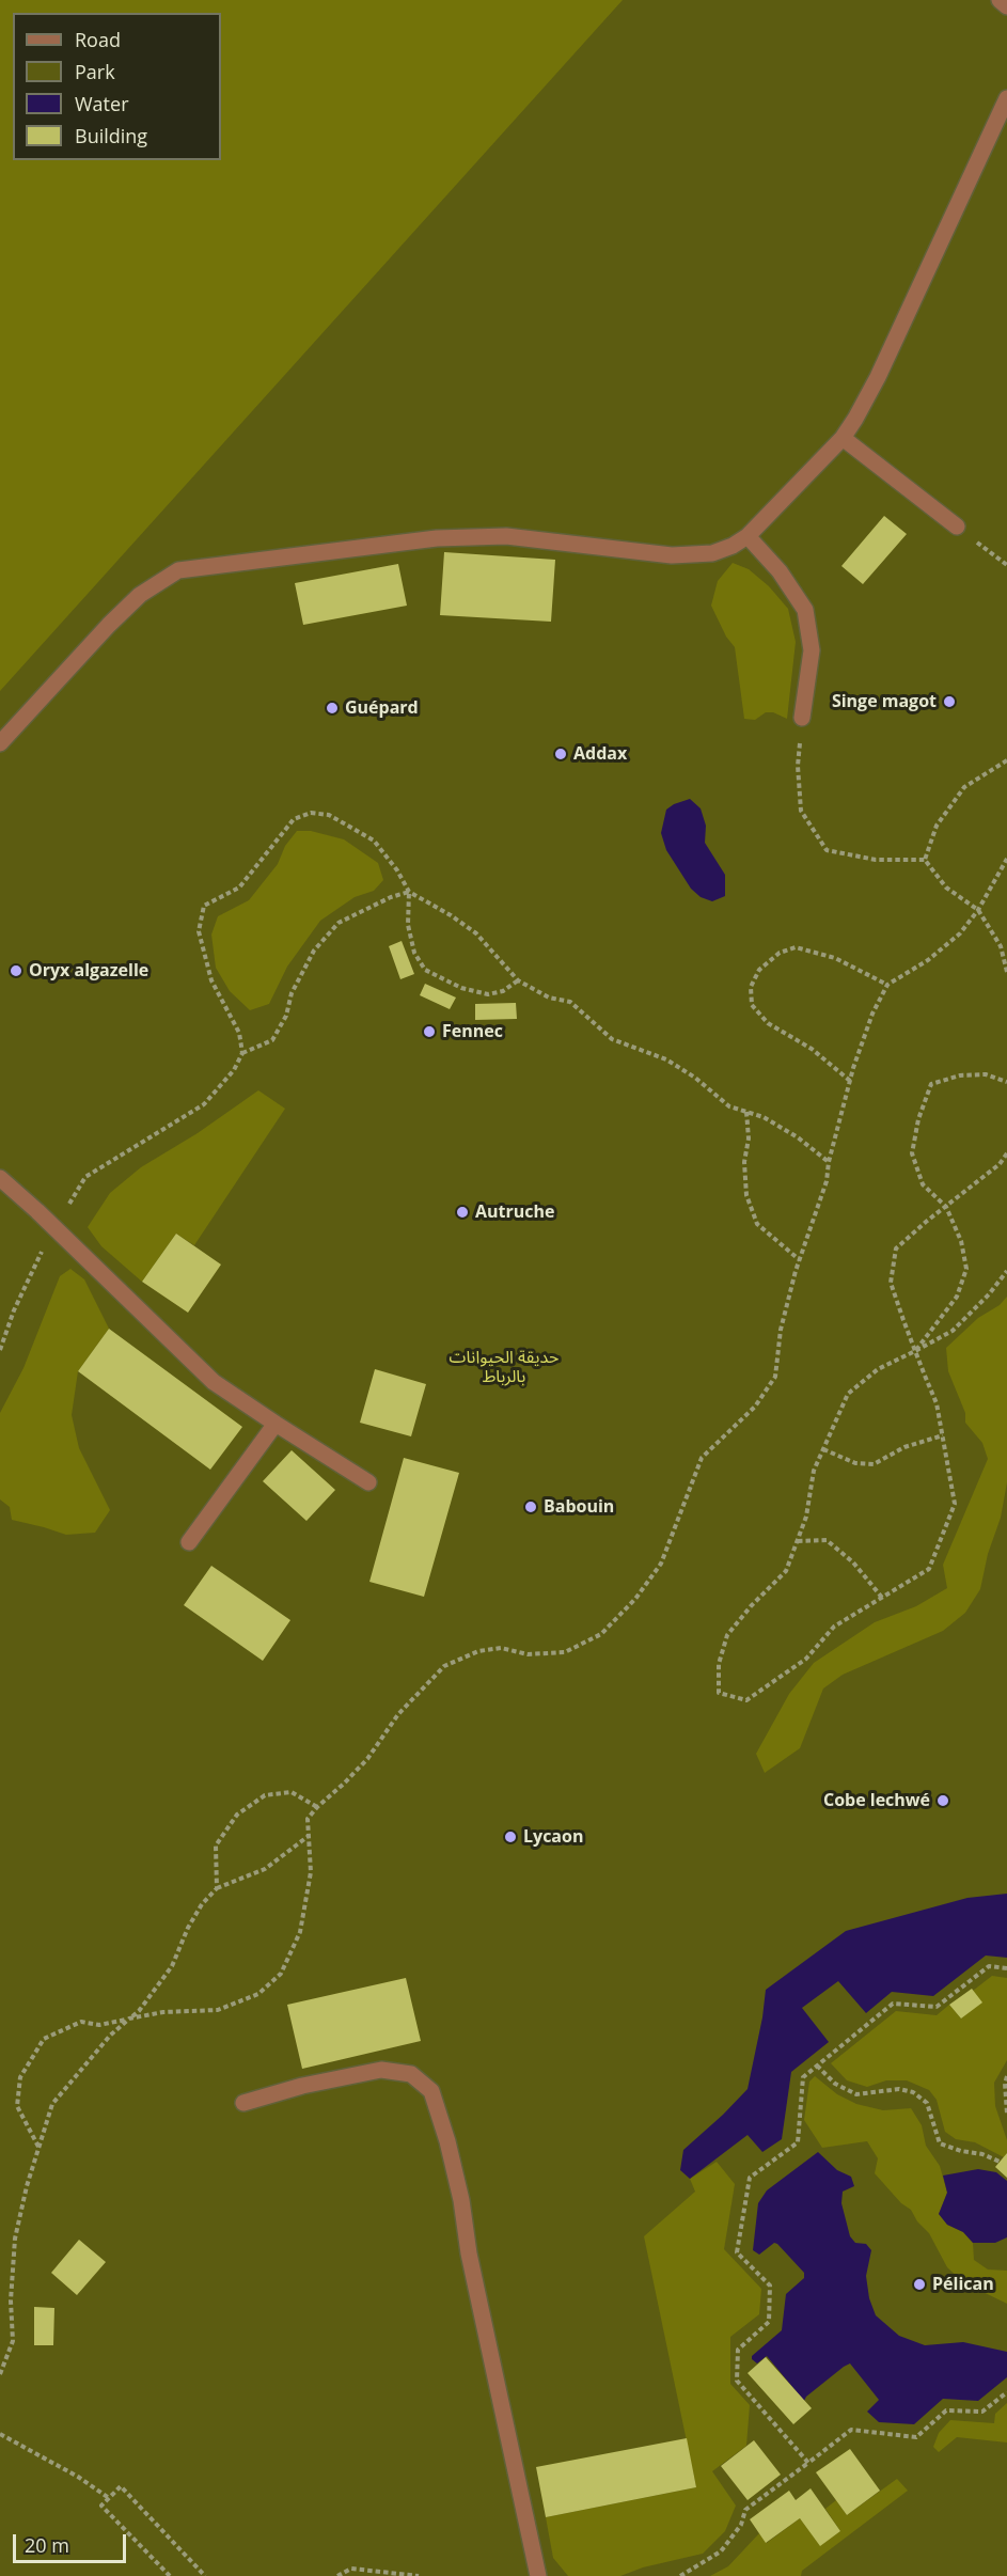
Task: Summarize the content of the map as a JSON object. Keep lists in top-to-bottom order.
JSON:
{
  "parks": ["حديقة الحيوانات بالرباط"],
  "places": [
    "Singe magot",
    "Guépard",
    "Addax",
    "Oryx algazelle",
    "Fennec",
    "Autruche",
    "Babouin",
    "Cobe lechwé",
    "Lycaon",
    "Pélican"
  ],
  "legend": [
    "Road",
    "Park",
    "Water",
    "Building"
  ],
  "scale_bar": "20 m"
}
